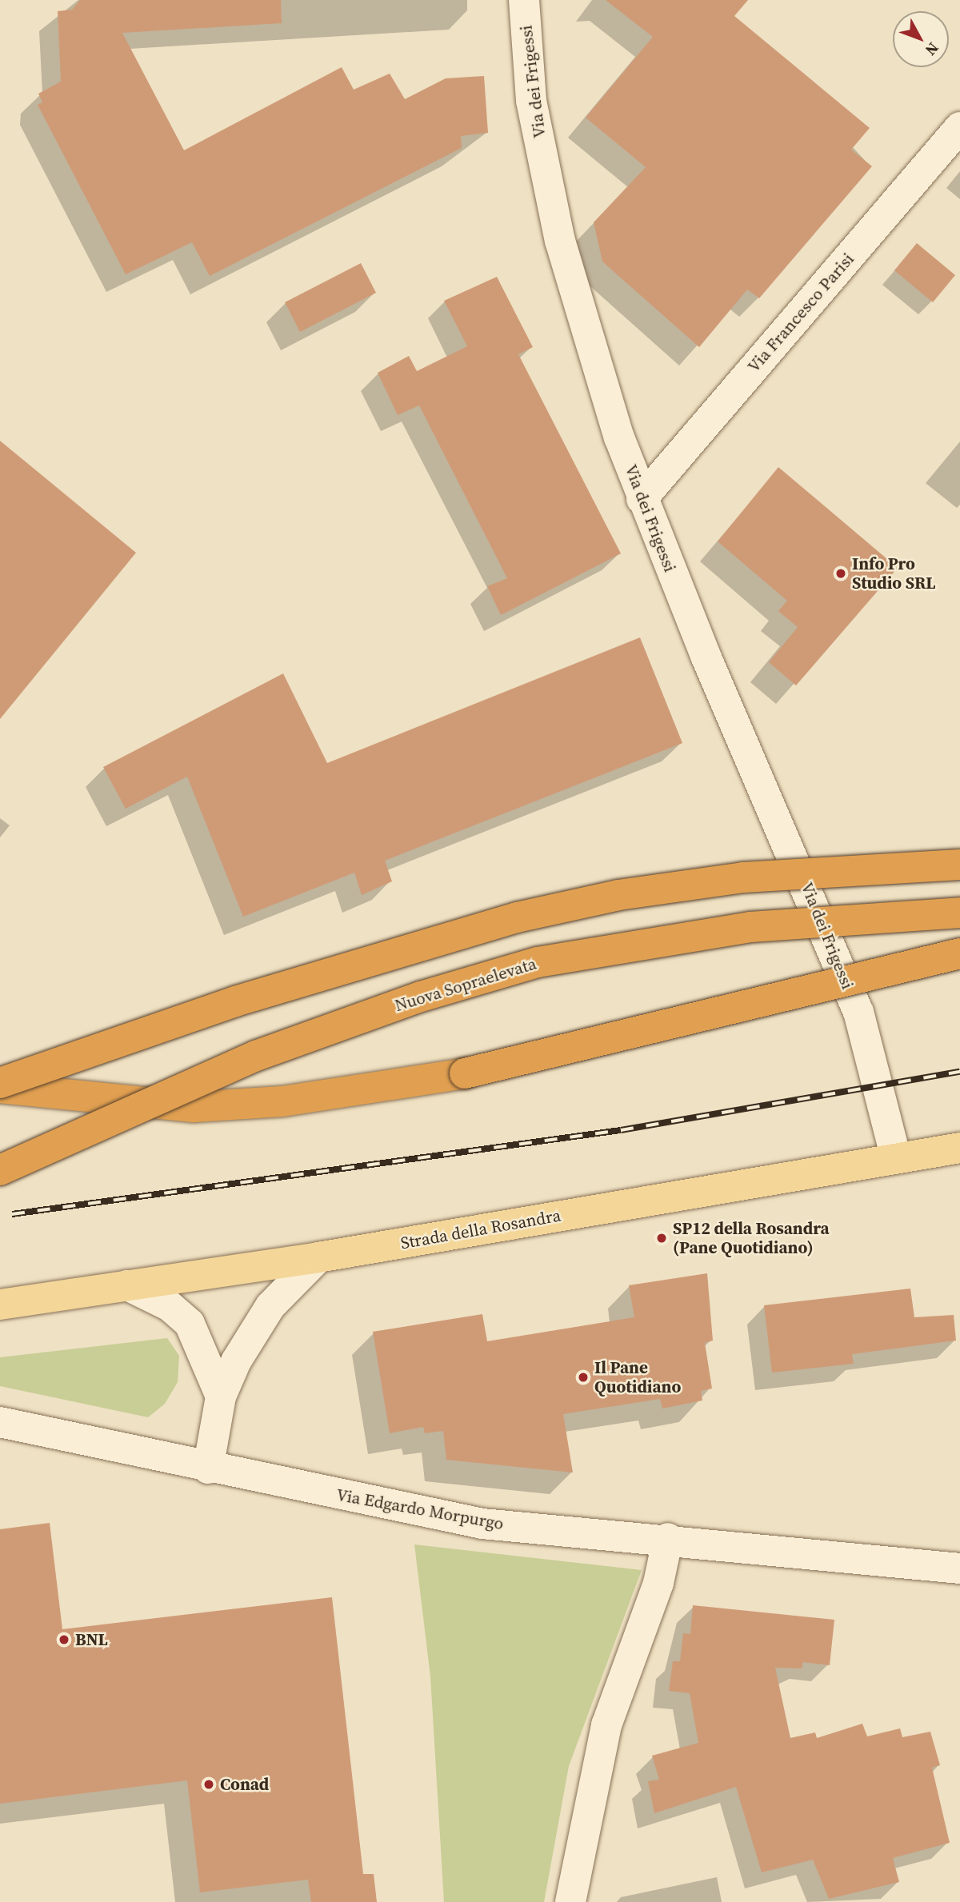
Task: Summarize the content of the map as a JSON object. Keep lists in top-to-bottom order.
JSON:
{
  "streets": {
    "highway": ["Nuova Sopraelevata"],
    "main road": ["Strada della Rosandra"],
    "street": ["Via dei Frigessi", "Via Francesco Parisi", "Via Edgardo Morpurgo"]
  },
  "crossings": [
    ["Via dei Frigessi", "Via Francesco Parisi"],
    ["Via dei Frigessi", "Strada della Rosandra"]
  ],
  "places": [
    "Info Pro Studio SRL",
    "SP12 della Rosandra (Pane Quotidiano)",
    "Il Pane Quotidiano",
    "BNL",
    "Conad"
  ],
  "north": "bottom right"
}
